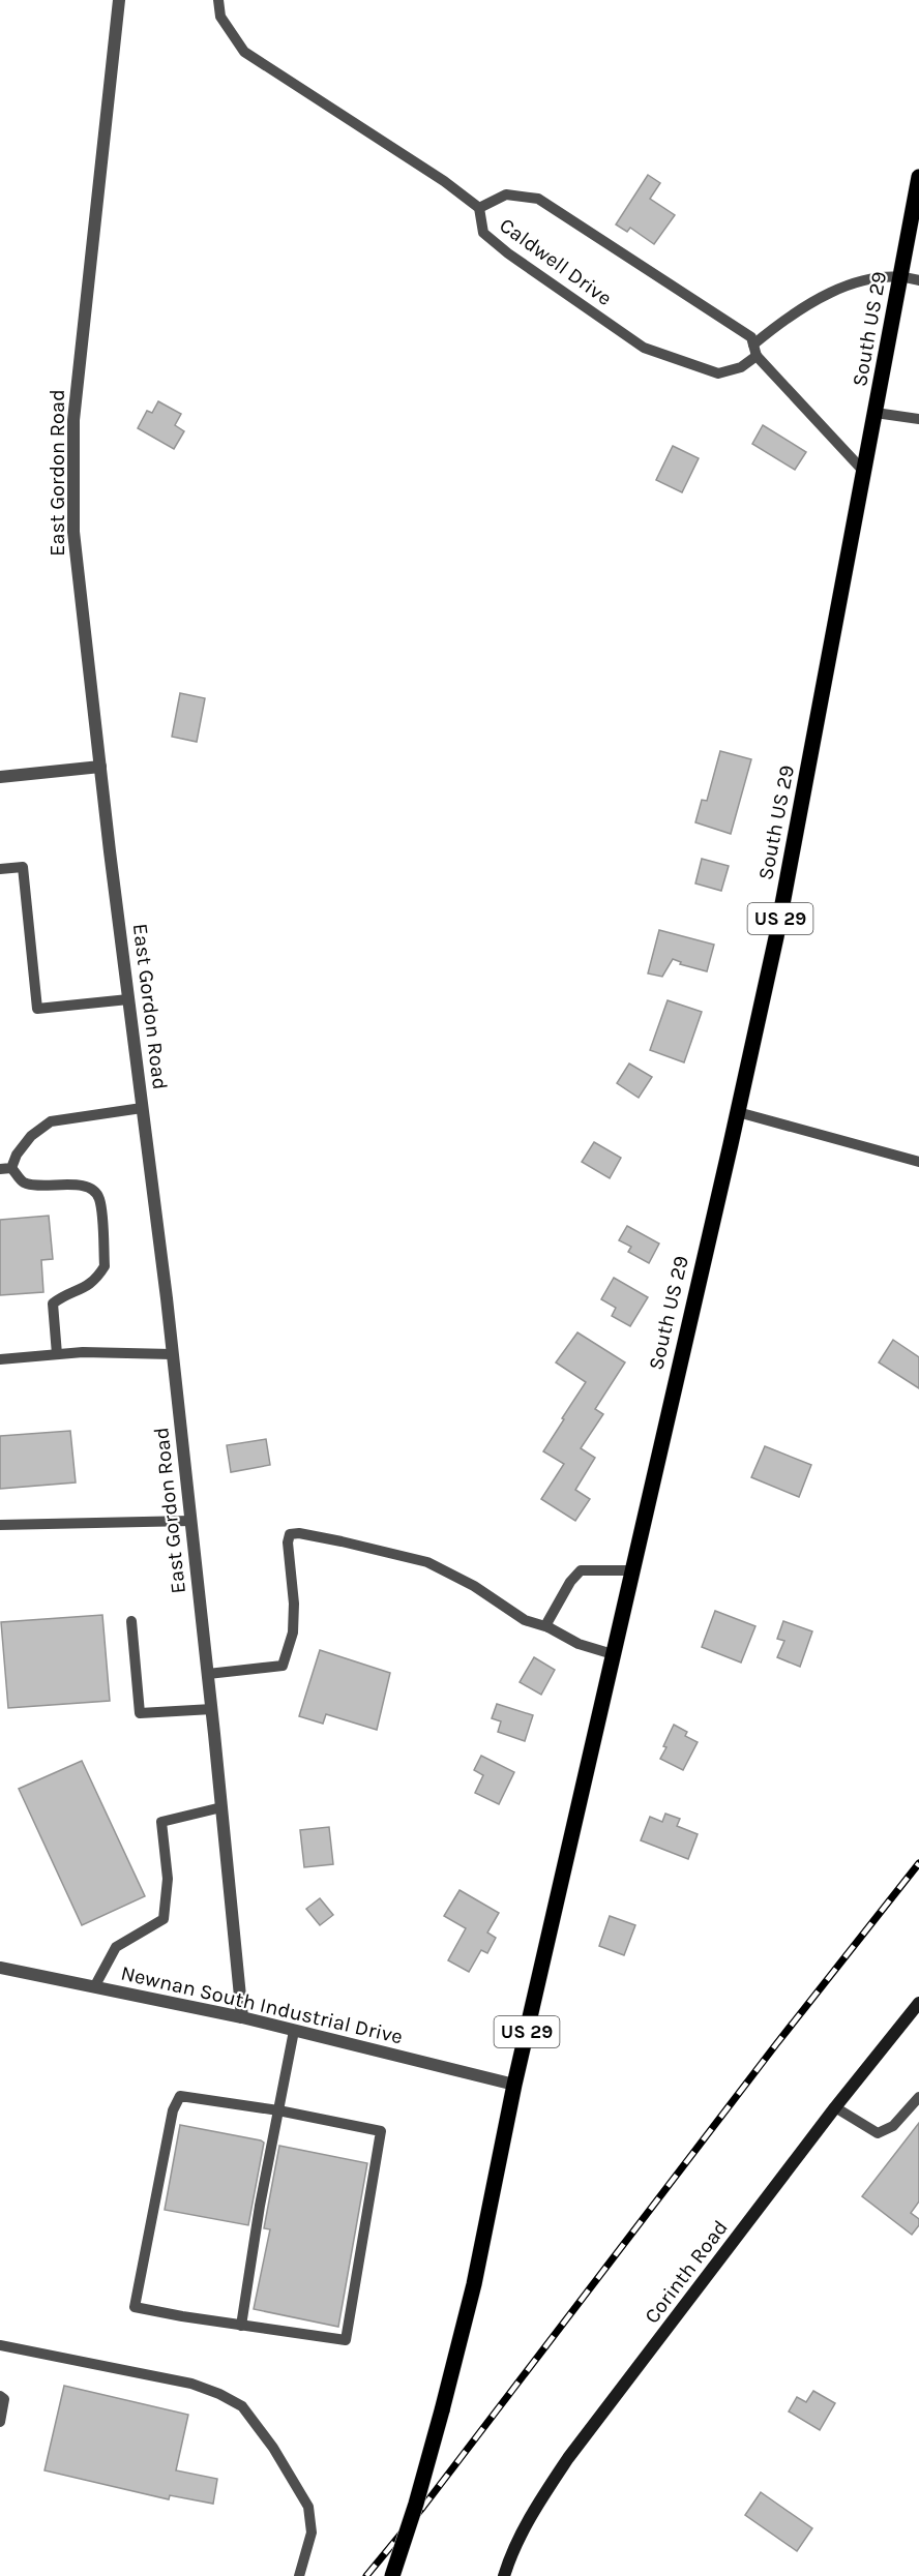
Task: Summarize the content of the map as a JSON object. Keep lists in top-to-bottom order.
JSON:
{
  "streets": {
    "main road": ["South US 29", "US 29"],
    "street": ["East Gordon Road", "Newnan South Industrial Drive", "Corinth Road"],
    "lane": ["Caldwell Drive"]
  },
  "crossings": [
    ["Caldwell Drive", "South US 29"],
    ["South US 29", "US 29"],
    ["East Gordon Road", "Newnan South Industrial Drive"],
    ["US 29", "Newnan South Industrial Drive"]
  ]
}
